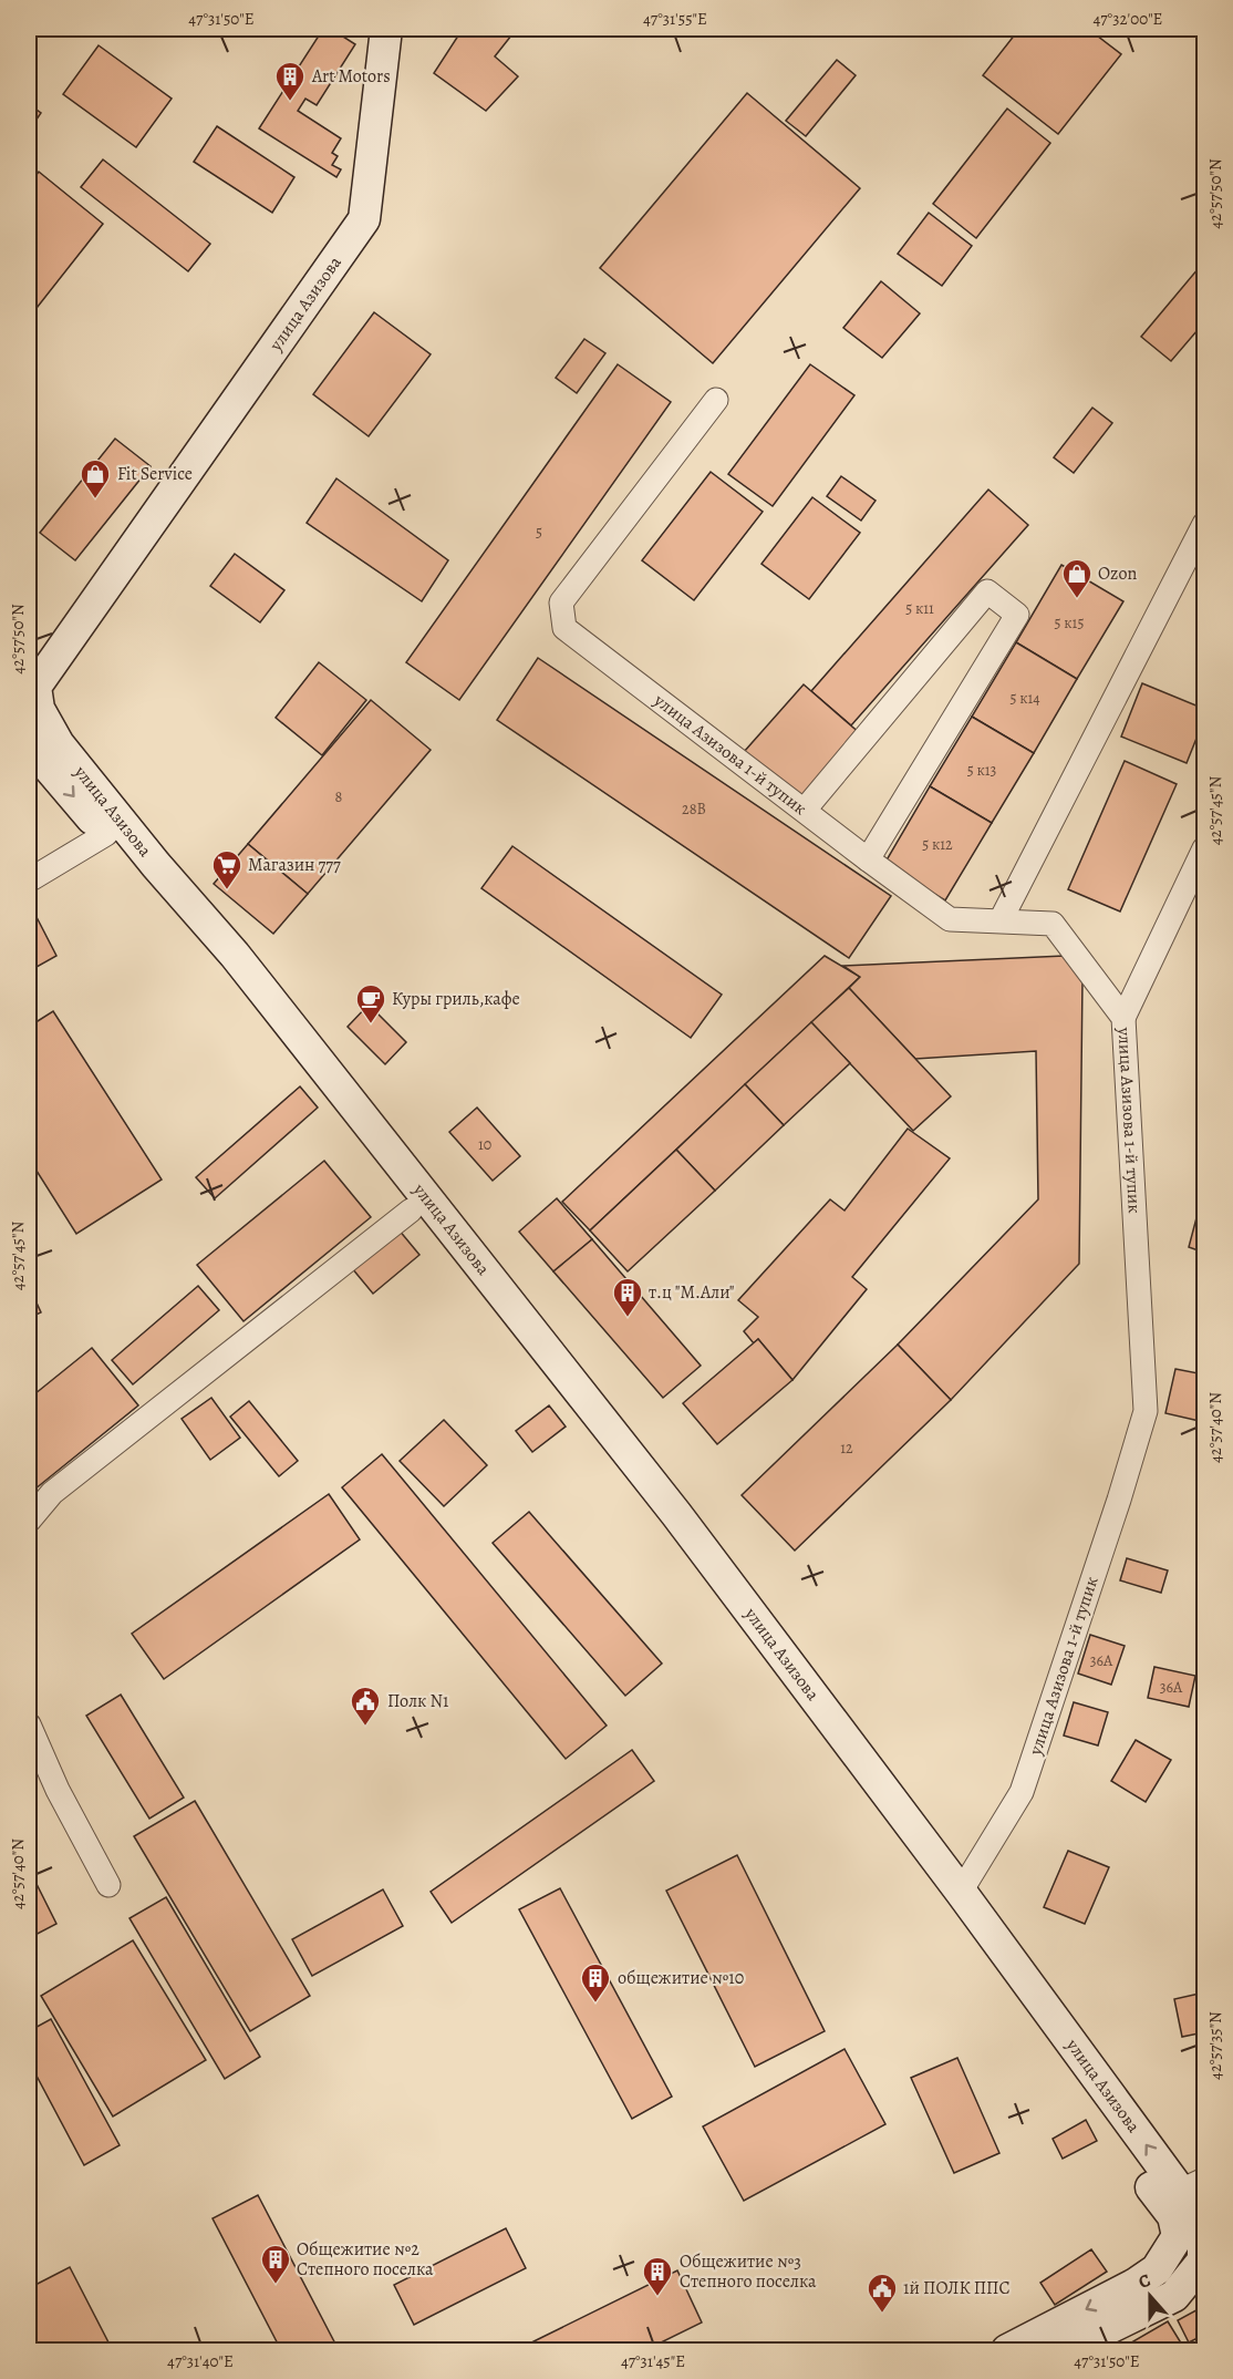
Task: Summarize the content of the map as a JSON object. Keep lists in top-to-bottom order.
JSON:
{
  "streets": {
    "main road": ["улица Азизова"],
    "street": ["улица Азизова 1-й тупик"]
  },
  "crossings": [
    ["улица Азизова", "улица Азизова 1-й тупик"]
  ],
  "places": {
    "building": [
      "Art Motors",
      "т.ц \"М.Али\"",
      "общежитие №10",
      "Общежитие №2 Степного поселка",
      "Общежитие №3 Степного поселка"
    ],
    "shop": ["Fit Service", "Ozon"],
    "supermarket": ["Магазин 777"],
    "cafe": ["Куры гриль,кафе"],
    "public building": ["Полк N1", "1й ПОЛК ППС"]
  },
  "house_numbers": [
    "5",
    "5 к11",
    "5 к15",
    "5 к14",
    "5 к13",
    "8",
    "28В",
    "5 к12",
    "10",
    "12",
    "36А",
    "36А"
  ],
  "north": "top",
  "coordinates": [
    "47°31'50\"E",
    "47°31'55\"E",
    "47°32'00\"E",
    "42°57'50\"N",
    "42°57'45\"N",
    "42°57'40\"N",
    "42°57'35\"N",
    "47°31'40\"E",
    "47°31'45\"E"
  ]
}
